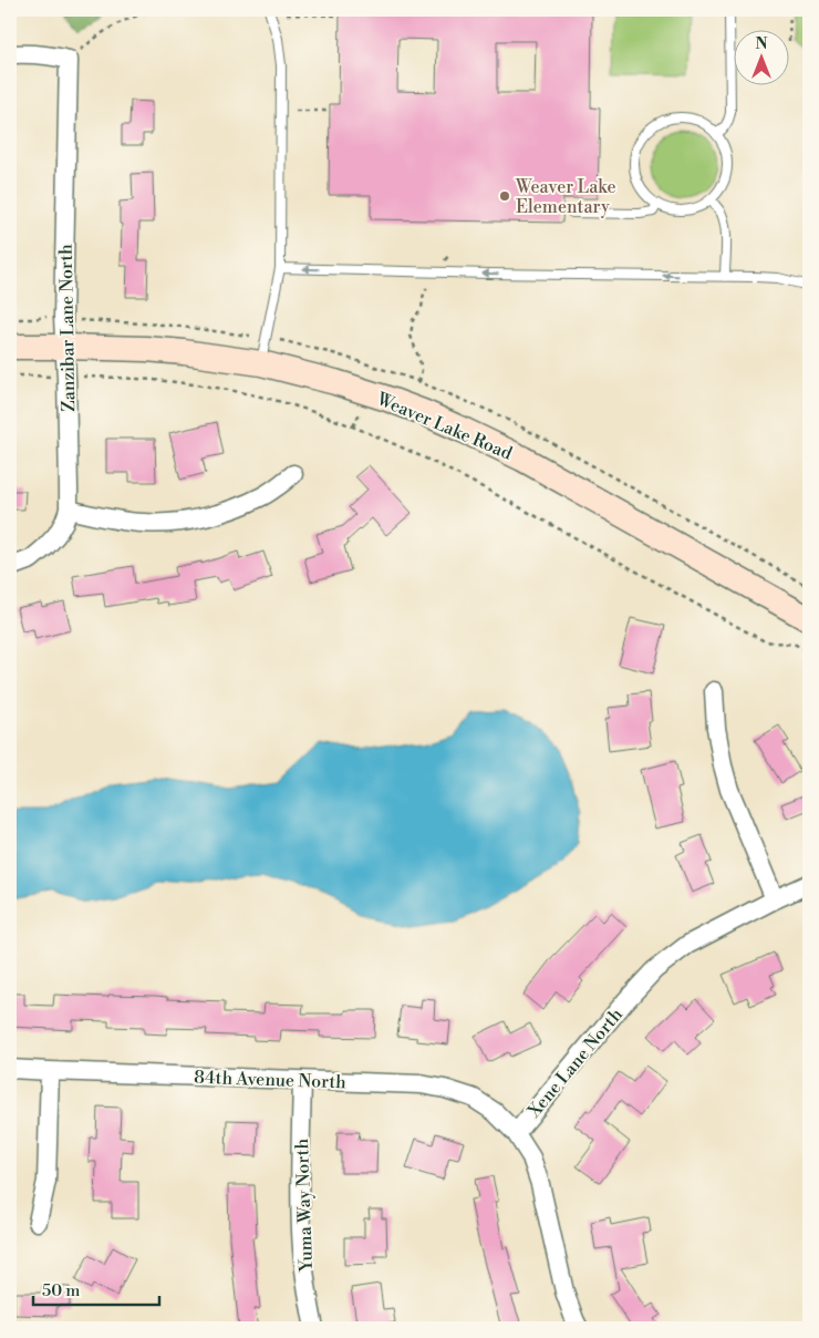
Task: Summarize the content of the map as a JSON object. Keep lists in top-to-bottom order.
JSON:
{
  "streets": {
    "main road": ["Weaver Lake Road"],
    "street": [
      "Zanzibar Lane North",
      "Xene Lane North",
      "84th Avenue North",
      "Yuma Way North"
    ]
  },
  "crossings": [
    ["Zanzibar Lane North", "Weaver Lake Road"],
    ["Xene Lane North", "84th Avenue North"],
    ["84th Avenue North", "Yuma Way North"]
  ],
  "places": ["Weaver Lake Elementary"],
  "scale_bar": "50 m",
  "north": "top"
}
